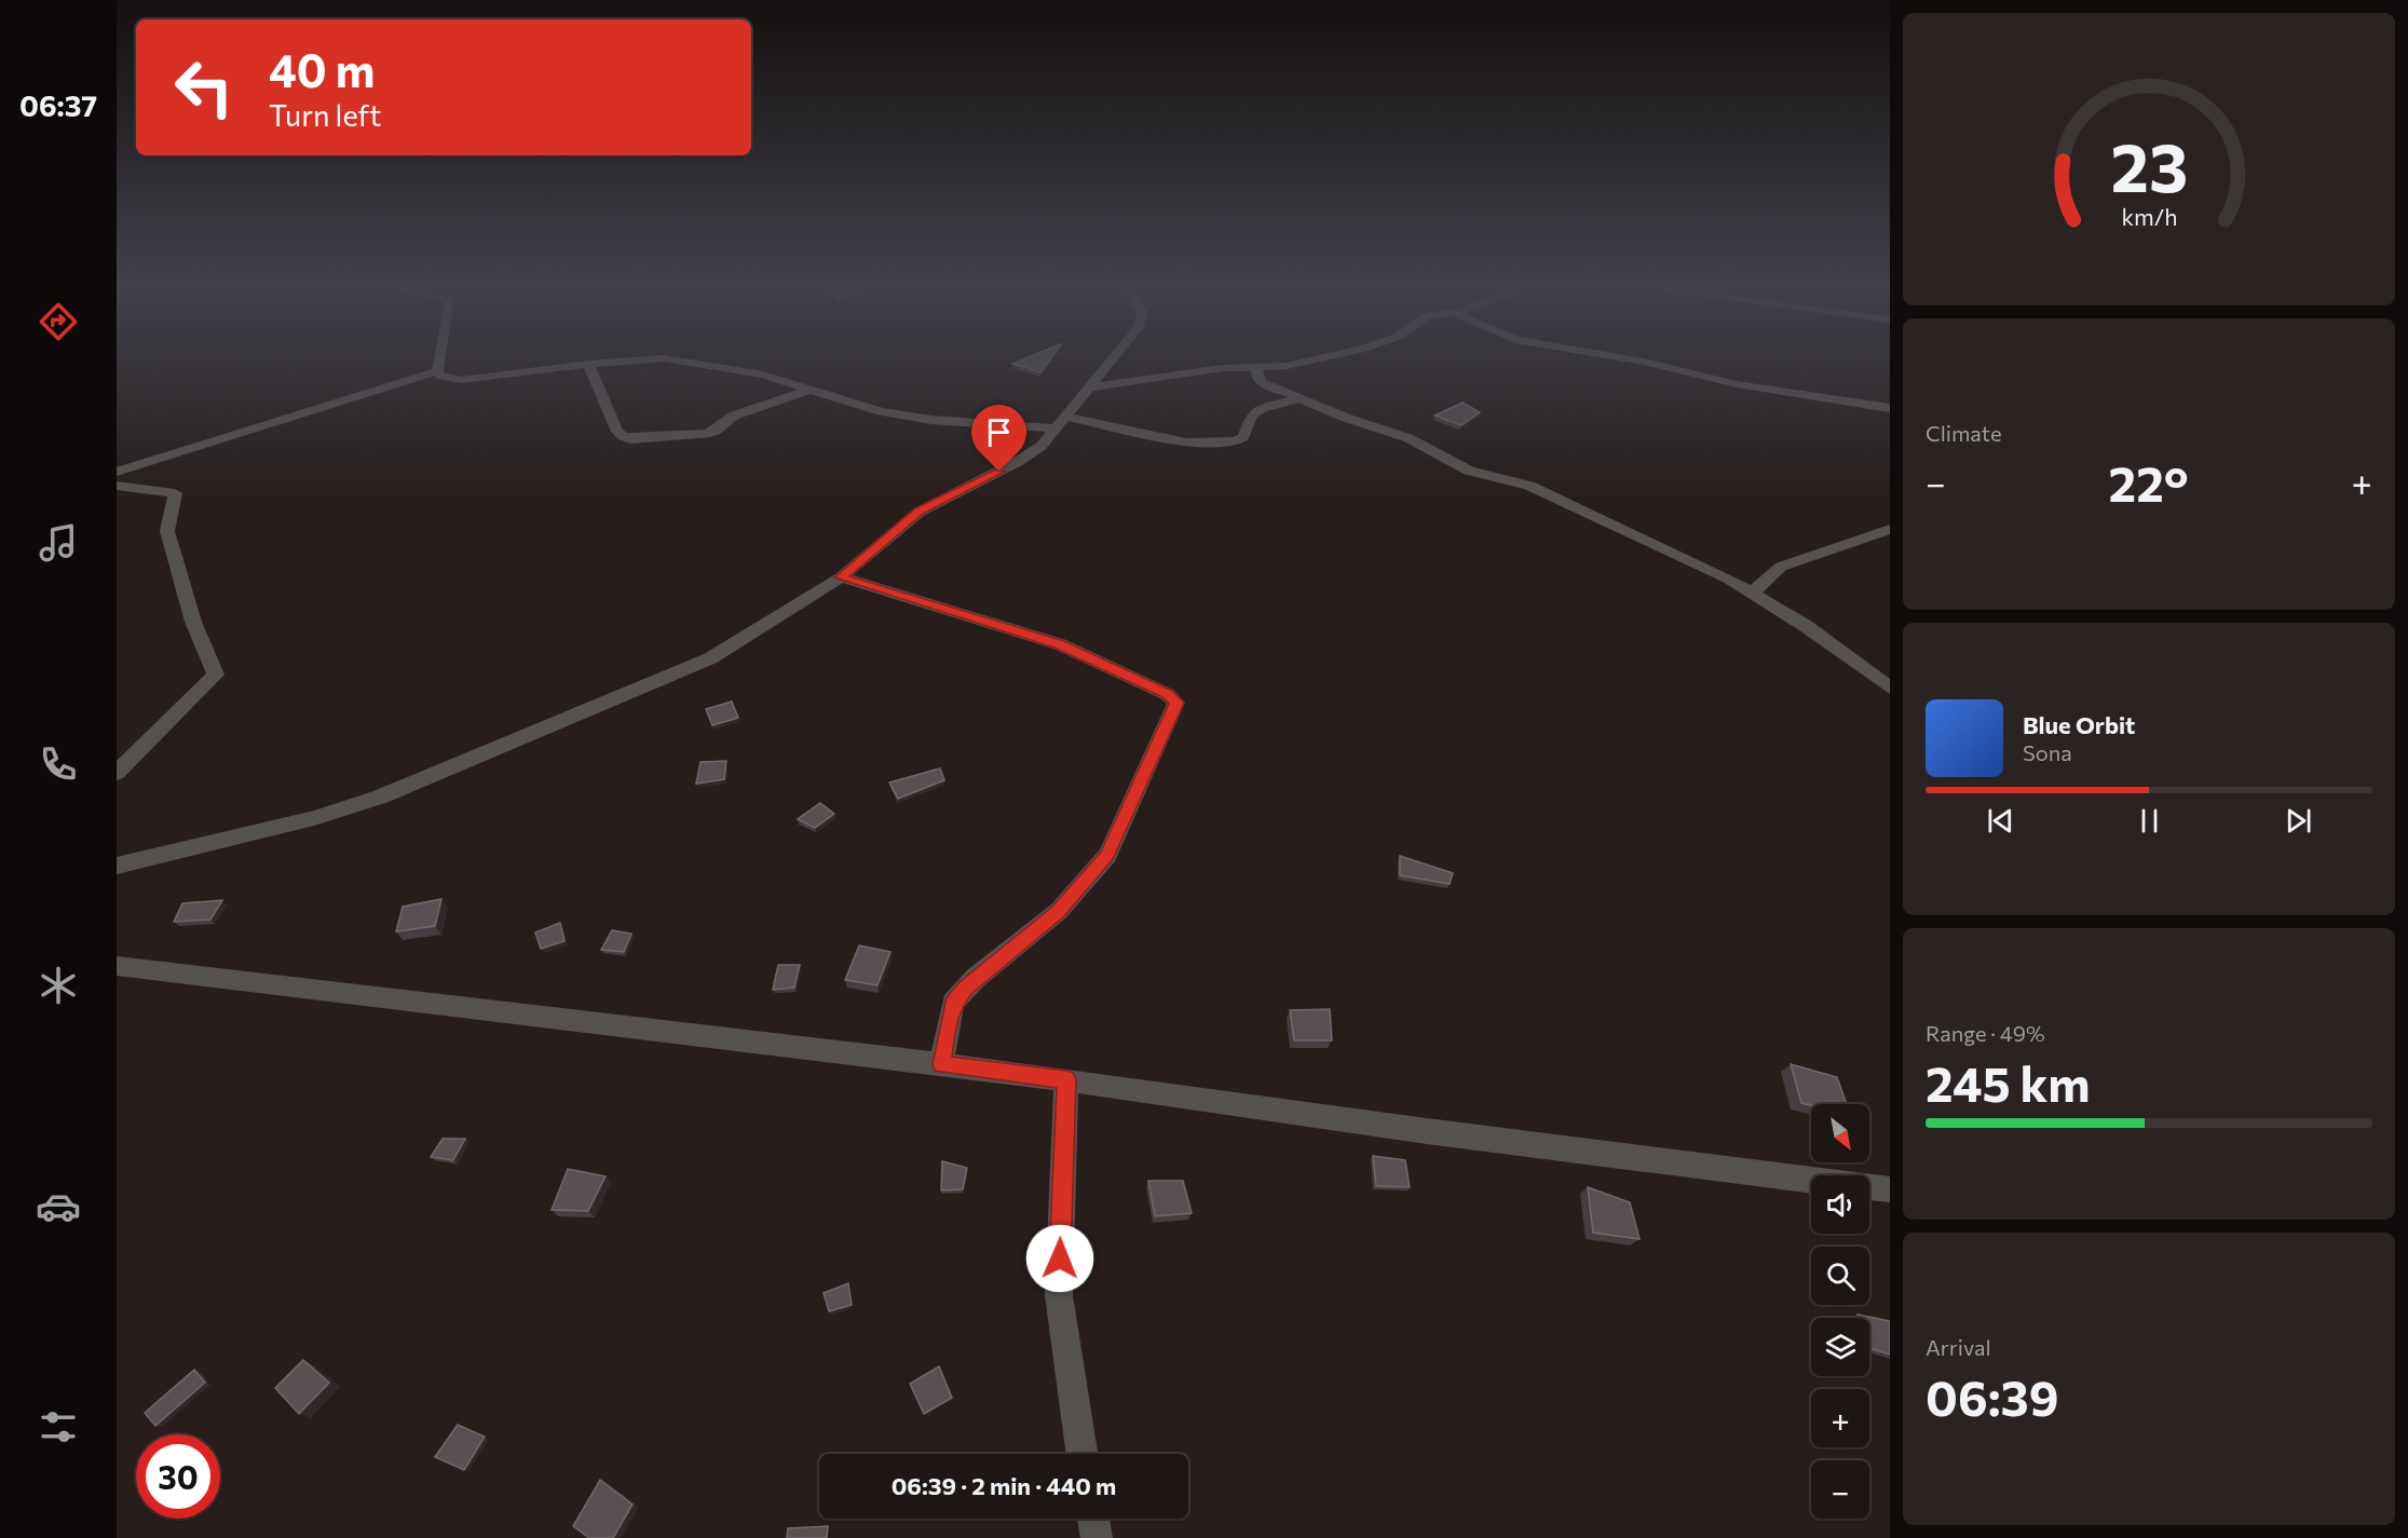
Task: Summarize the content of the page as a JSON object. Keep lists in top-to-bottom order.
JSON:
{
  "north": "bottom right",
  "page": {
    "tabs": "06:37",
    "turn": ["40 m", "Turn left"],
    "tile": [
      "Climate",
      ["Range · 49%", "245 km"],
      ["Arrival", "06:39"]
    ],
    "heat": ["−", "22°", "+"],
    "song": ["Blue Orbit", "Sona"],
    "map_buttons": ["+", "−"],
    "limit": "30",
    "trip": "06:39 · 2 min · 440 m",
    "gauge": ["23", "km/h"]
  }
}
